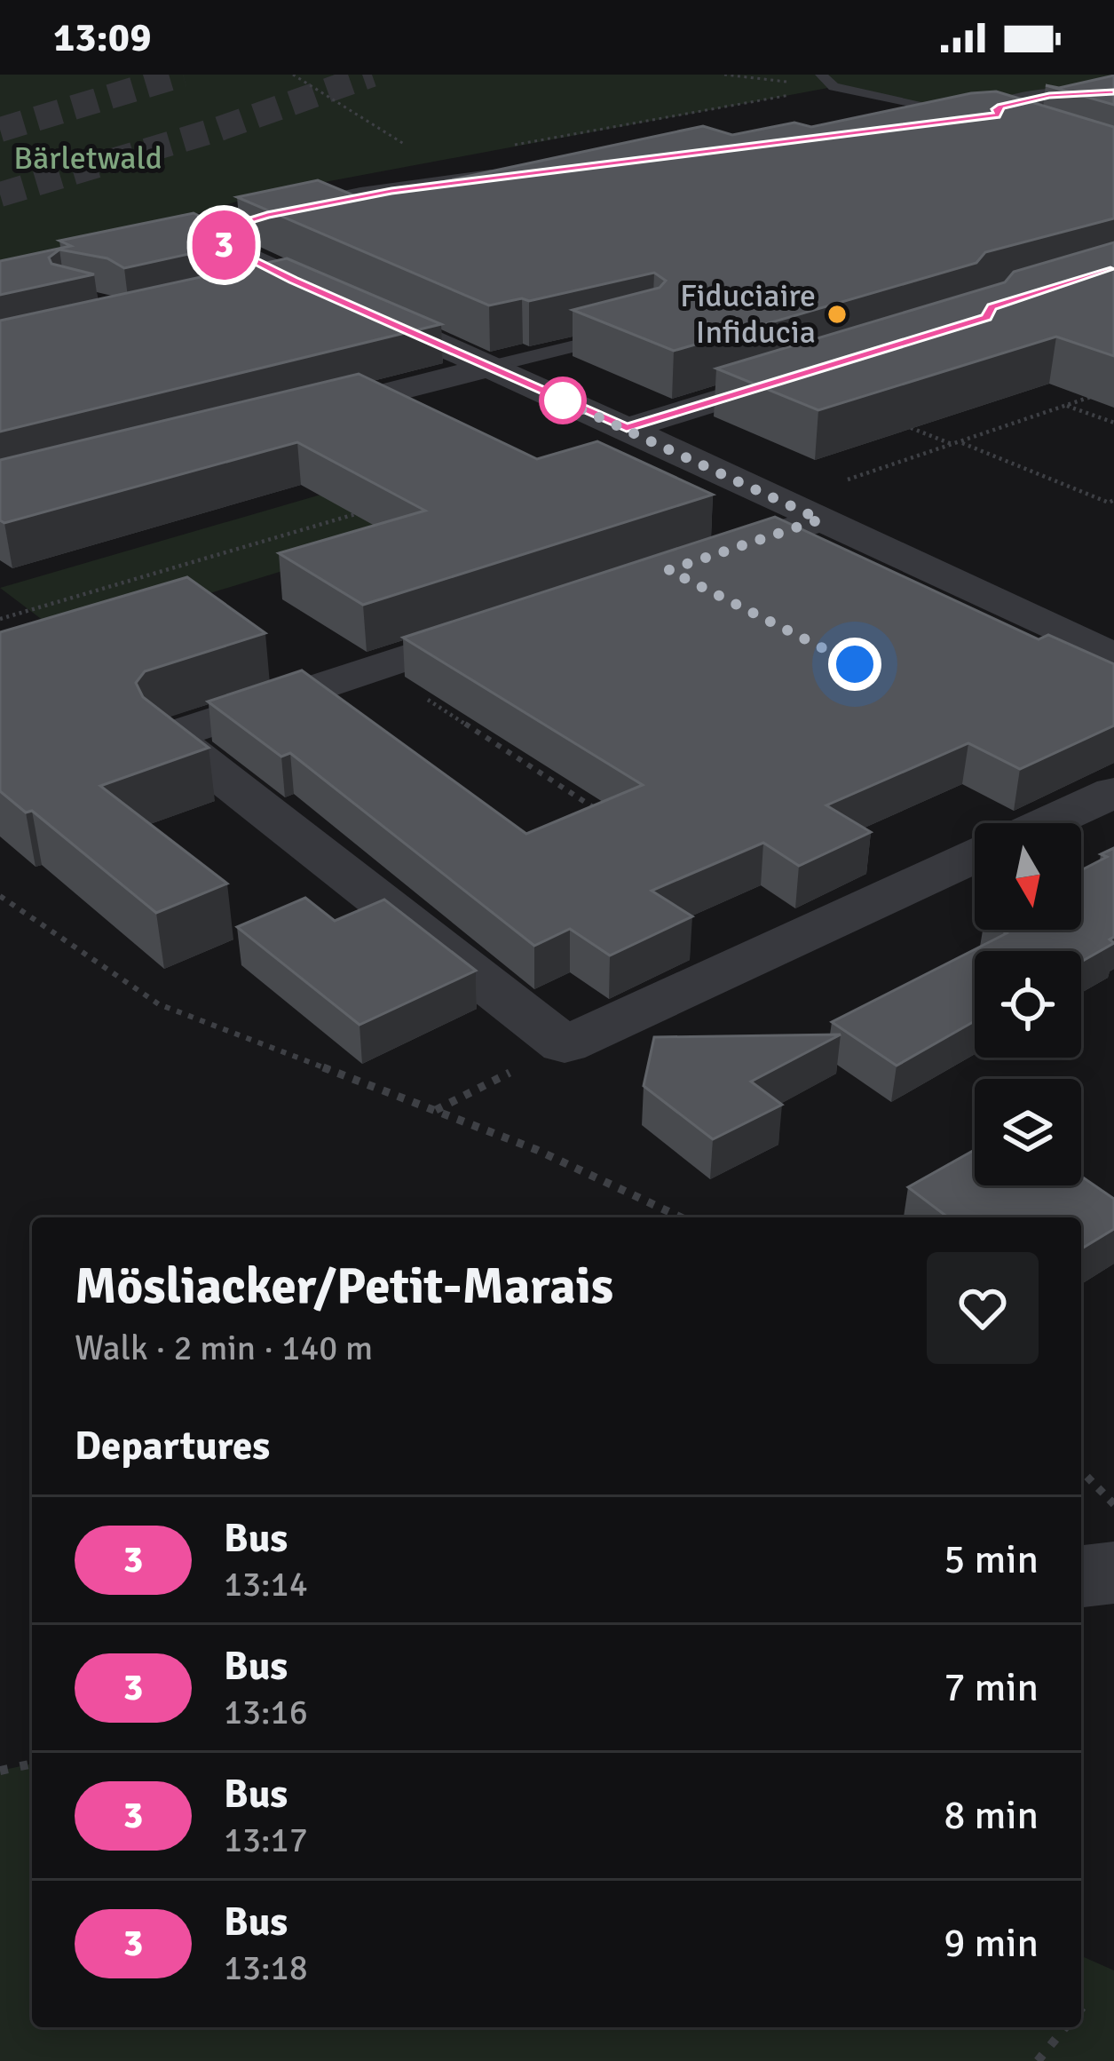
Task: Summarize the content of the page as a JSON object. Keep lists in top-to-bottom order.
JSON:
{
  "parks": ["Bärletwald"],
  "places": ["Fiduciaire Infiducia"],
  "lines": ["bus line 3"],
  "north": "bottom",
  "page": {
    "status": "13:09",
    "on_map": "3",
    "heading": [
      ["Mösliacker/Petit-Marais", "Walk · 2 min · 140 m"],
      "Departures"
    ],
    "list": [
      {
        "mark": "3",
        "name": "Bus",
        "note": "13:14",
        "value": "5 min"
      },
      {
        "mark": "3",
        "name": "Bus",
        "note": "13:16",
        "value": "7 min"
      },
      {
        "mark": "3",
        "name": "Bus",
        "note": "13:17",
        "value": "8 min"
      },
      {
        "mark": "3",
        "name": "Bus",
        "note": "13:18",
        "value": "9 min"
      }
    ]
  }
}
